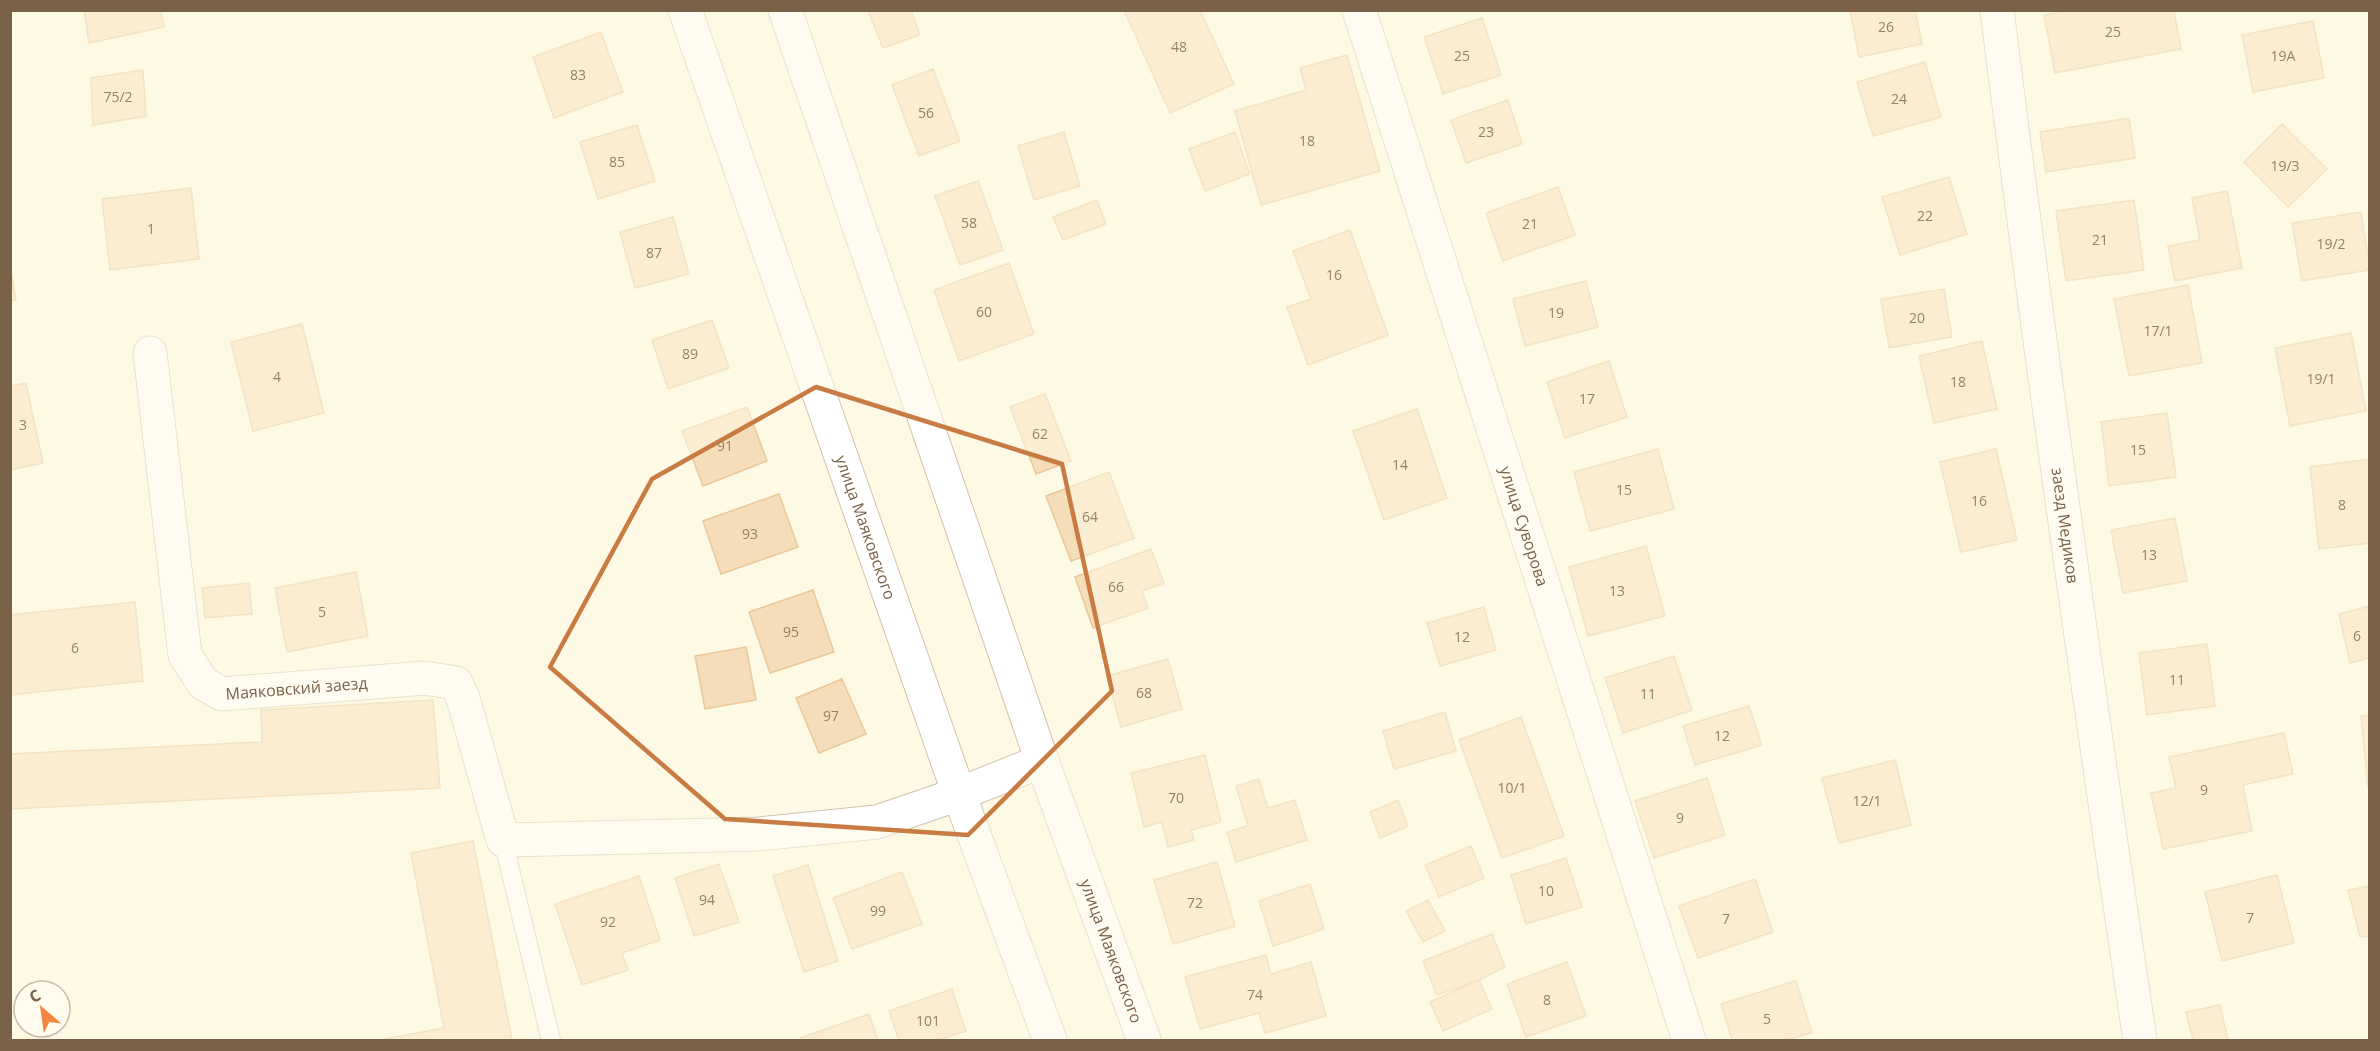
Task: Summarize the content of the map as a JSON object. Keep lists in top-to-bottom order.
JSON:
{
  "streets": {
    "street": [
      "улица Суворова",
      "улица Маяковского",
      "заезд Медиков",
      "Маяковский заезд"
    ]
  },
  "house_numbers": [
    "26",
    "25",
    "48",
    "25",
    "19А",
    "83",
    "75/2",
    "24",
    "56",
    "23",
    "18",
    "85",
    "19/3",
    "22",
    "58",
    "21",
    "1",
    "21",
    "19/2",
    "87",
    "16",
    "60",
    "19",
    "20",
    "17/1",
    "89",
    "4",
    "19/1",
    "18",
    "17",
    "3",
    "62",
    "91",
    "15",
    "14",
    "15",
    "16",
    "8",
    "64",
    "93",
    "13",
    "66",
    "13",
    "5",
    "95",
    "6",
    "12",
    "6",
    "11",
    "68",
    "11",
    "97",
    "12",
    "10/1",
    "9",
    "70",
    "12/1",
    "9",
    "10",
    "94",
    "72",
    "99",
    "7",
    "7",
    "92",
    "74",
    "8",
    "5",
    "101"
  ],
  "north": "top left"
}
